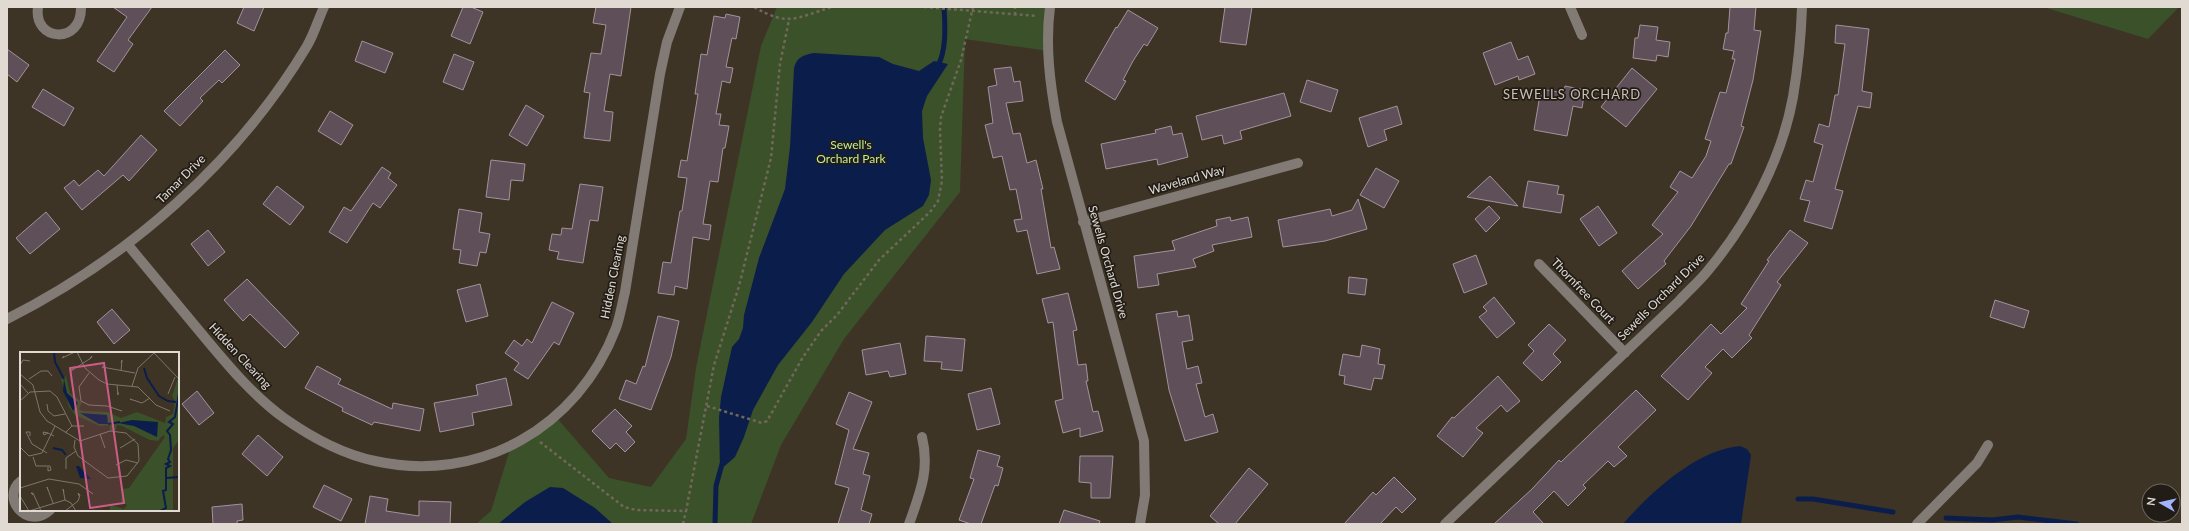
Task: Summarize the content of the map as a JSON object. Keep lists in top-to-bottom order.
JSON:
{
  "streets": {
    "street": [
      "Tamar Drive",
      "Waveland Way",
      "Sewells Orchard Drive",
      "Hidden Clearing",
      "Thornfree Court"
    ]
  },
  "crossings": [
    ["Tamar Drive", "Hidden Clearing"],
    ["Waveland Way", "Sewells Orchard Drive"],
    ["Sewells Orchard Drive", "Thornfree Court"]
  ],
  "districts": ["SEWELLS ORCHARD"],
  "parks": ["Sewell's Orchard Park"],
  "north": "left"
}
